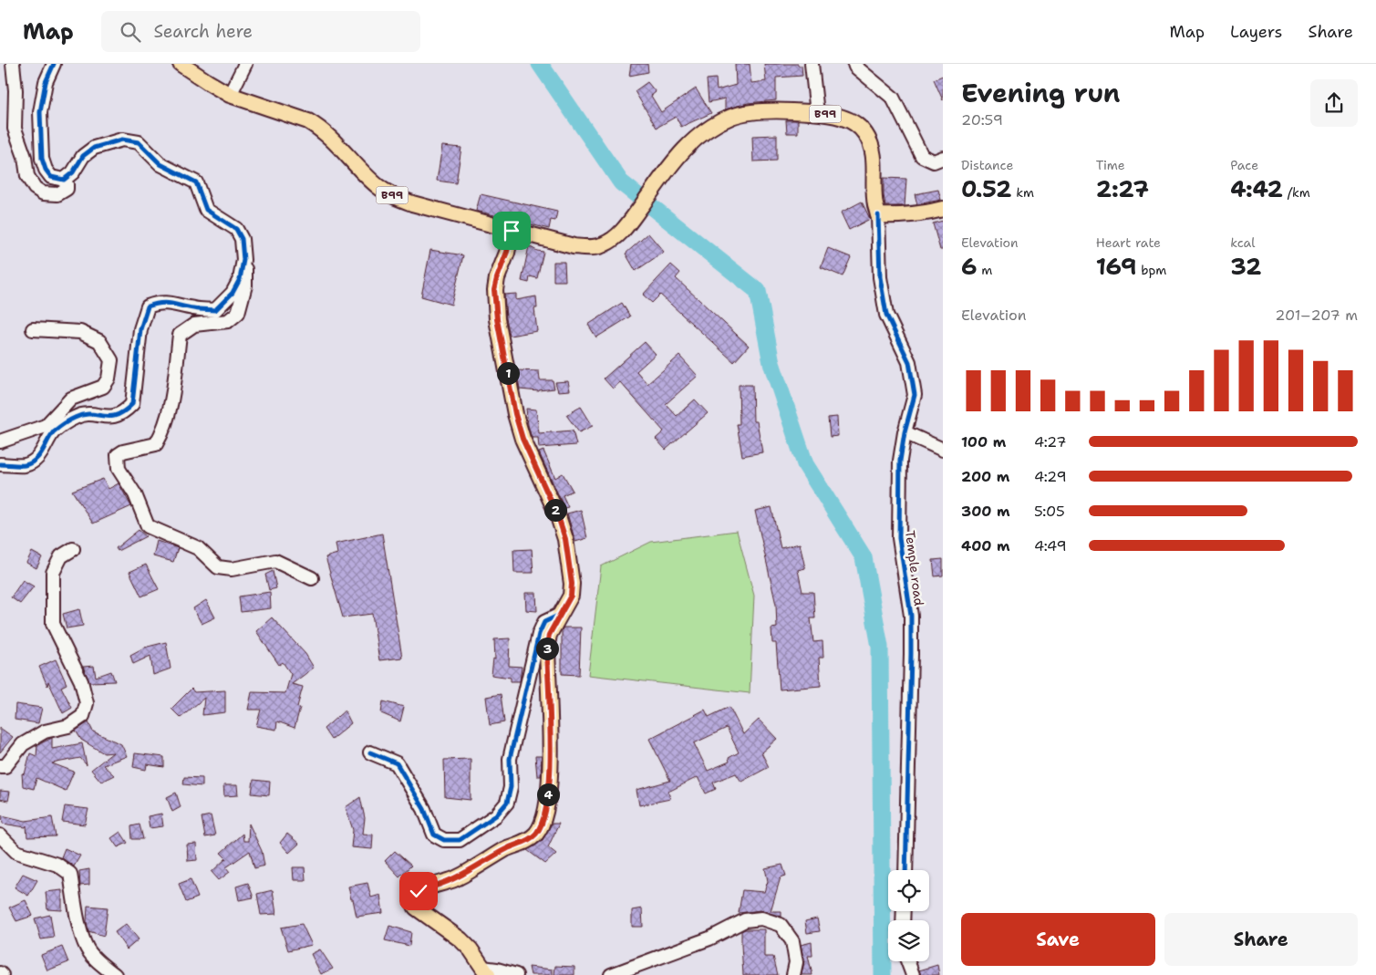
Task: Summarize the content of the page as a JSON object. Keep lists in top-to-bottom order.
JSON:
{
  "streets": {
    "main road": ["B99"],
    "street": ["Temple road"]
  },
  "crossings": [
    ["B99", "Temple road"]
  ],
  "page": {
    "header": "Map",
    "search": "Search here",
    "nav": ["Map", "Layers", "Share"],
    "heading": ["Evening run", "20:59"],
    "stats": [
      ["Distance", "0.52 km"],
      ["Time", "2:27"],
      ["Pace", "4:42 /km"],
      ["Elevation", "6 m"],
      ["Heart rate", "169 bpm"],
      ["kcal", "32"]
    ],
    "chart": ["Elevation", "201–207 m"],
    "pins": [
      "1",
      "2",
      "3",
      "4"
    ],
    "list": [
      {
        "name": "100 m",
        "note": "4:27"
      },
      {
        "name": "200 m",
        "note": "4:29"
      },
      {
        "name": "300 m",
        "note": "5:05"
      },
      {
        "name": "400 m",
        "note": "4:49"
      }
    ],
    "buttons": ["Save", "Share"]
  }
}
